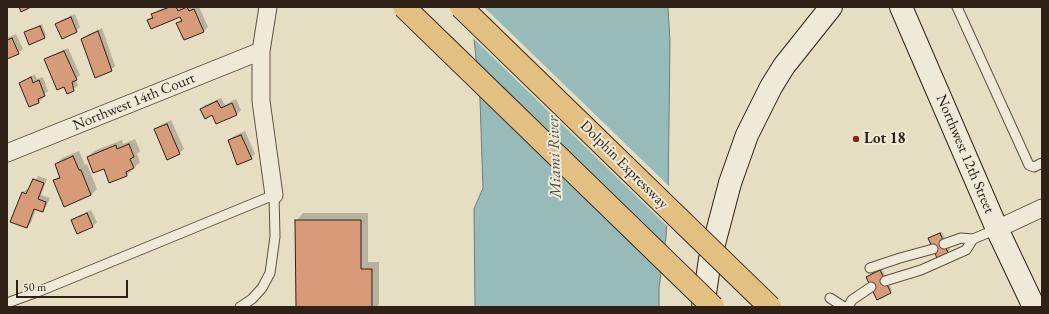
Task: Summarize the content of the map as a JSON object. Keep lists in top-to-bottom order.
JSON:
{
  "streets": {
    "highway": ["Dolphin Expressway"],
    "main road": ["Northwest 12th Street"],
    "street": ["Northwest 14th Court"]
  },
  "water": ["Miami River"],
  "places": ["Lot 18"],
  "scale_bar": "50 m"
}
